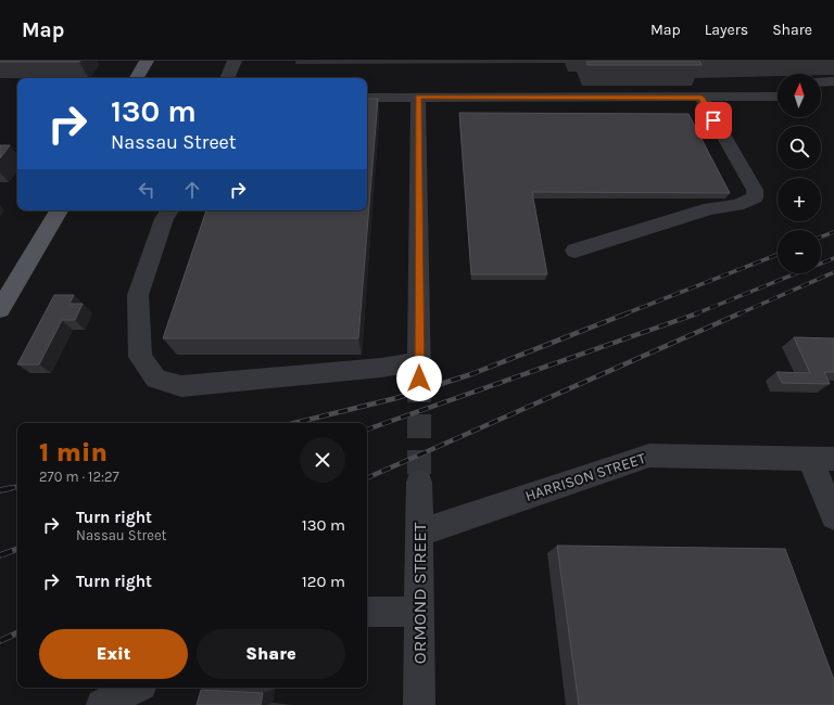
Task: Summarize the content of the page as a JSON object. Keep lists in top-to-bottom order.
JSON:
{
  "streets": {
    "street": ["HARRISON STREET", "ORMOND STREET"]
  },
  "crossings": [
    ["HARRISON STREET", "ORMOND STREET"]
  ],
  "north": "top",
  "page": {
    "header": "Map",
    "nav": ["Map", "Layers", "Share"],
    "map_buttons": ["+", "−"],
    "turn": ["130 m", "Nassau Street"],
    "heading": ["1 min", "270 m · 12:27"],
    "list": [
      {
        "name": "Turn right",
        "note": "Nassau Street",
        "value": "130 m"
      },
      {
        "name": "Turn right",
        "value": "120 m"
      }
    ],
    "buttons": ["Exit", "Share"]
  }
}
